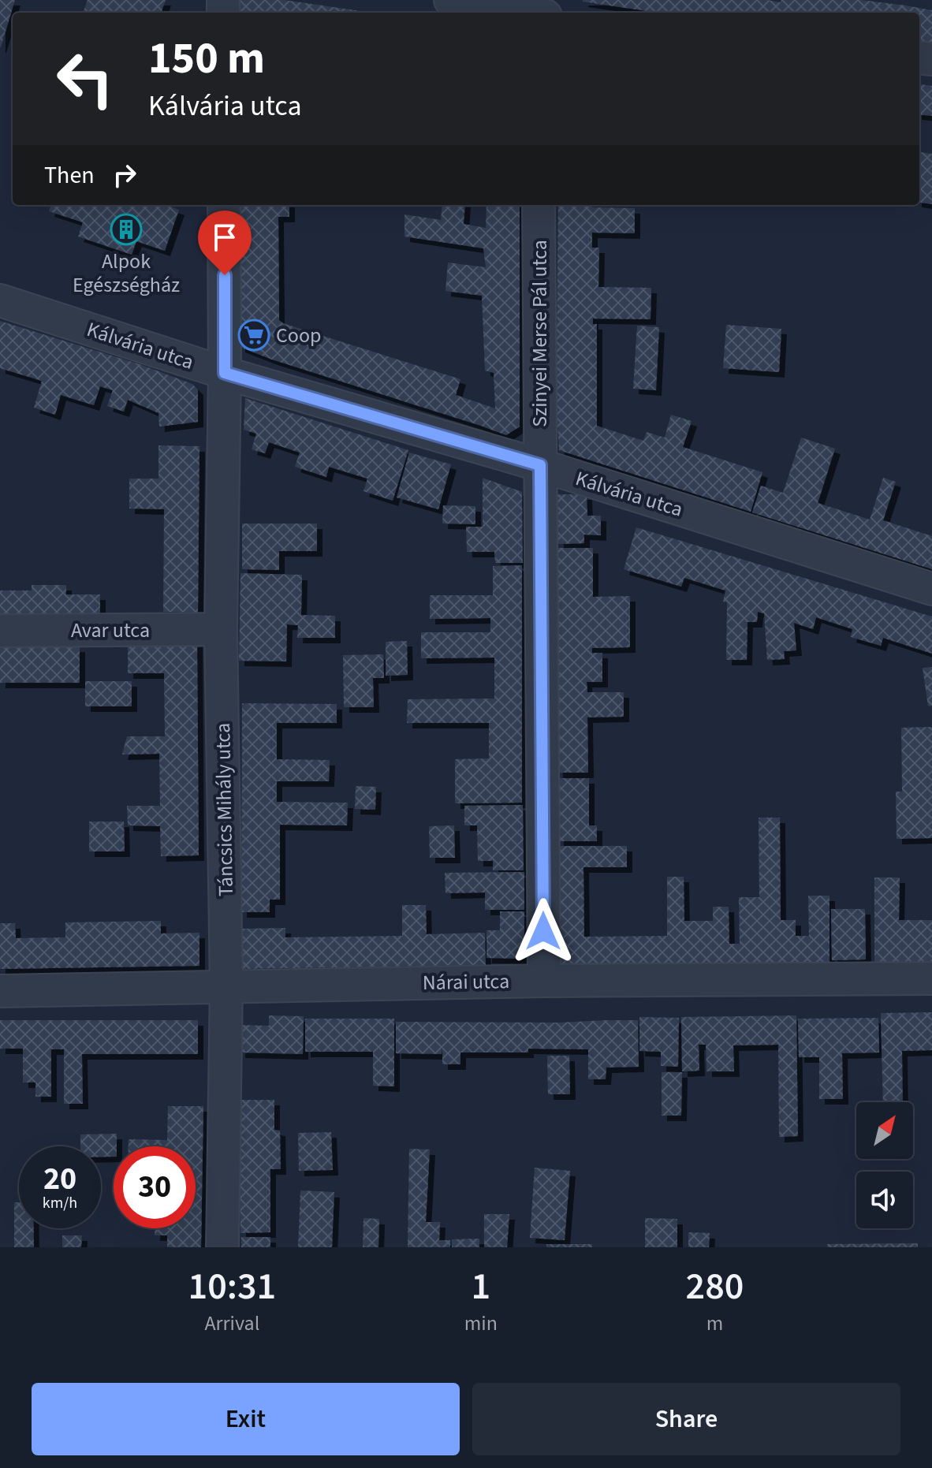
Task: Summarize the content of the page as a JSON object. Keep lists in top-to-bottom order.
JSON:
{
  "streets": {
    "street": [
      "Szinyei Merse Pál utca",
      "Kálvária utca",
      "Avar utca",
      "Táncsics Mihály utca",
      "Nárai utca"
    ]
  },
  "crossings": [
    ["Szinyei Merse Pál utca", "Kálvária utca"],
    ["Szinyei Merse Pál utca", "Nárai utca"],
    ["Kálvária utca", "Táncsics Mihály utca"],
    ["Avar utca", "Táncsics Mihály utca"],
    ["Táncsics Mihály utca", "Nárai utca"]
  ],
  "places": {
    "building": ["Alpok Egészségház"],
    "supermarket": ["Coop"]
  },
  "north": "top right",
  "page": {
    "turn": ["150 m", "Kálvária utca"],
    "then": "Then",
    "speed": "20 km/h",
    "limit": "30",
    "eta": [
      "10:31",
      "Arrival",
      "1",
      "min",
      "280",
      "m"
    ],
    "buttons": ["Exit", "Share"]
  }
}
